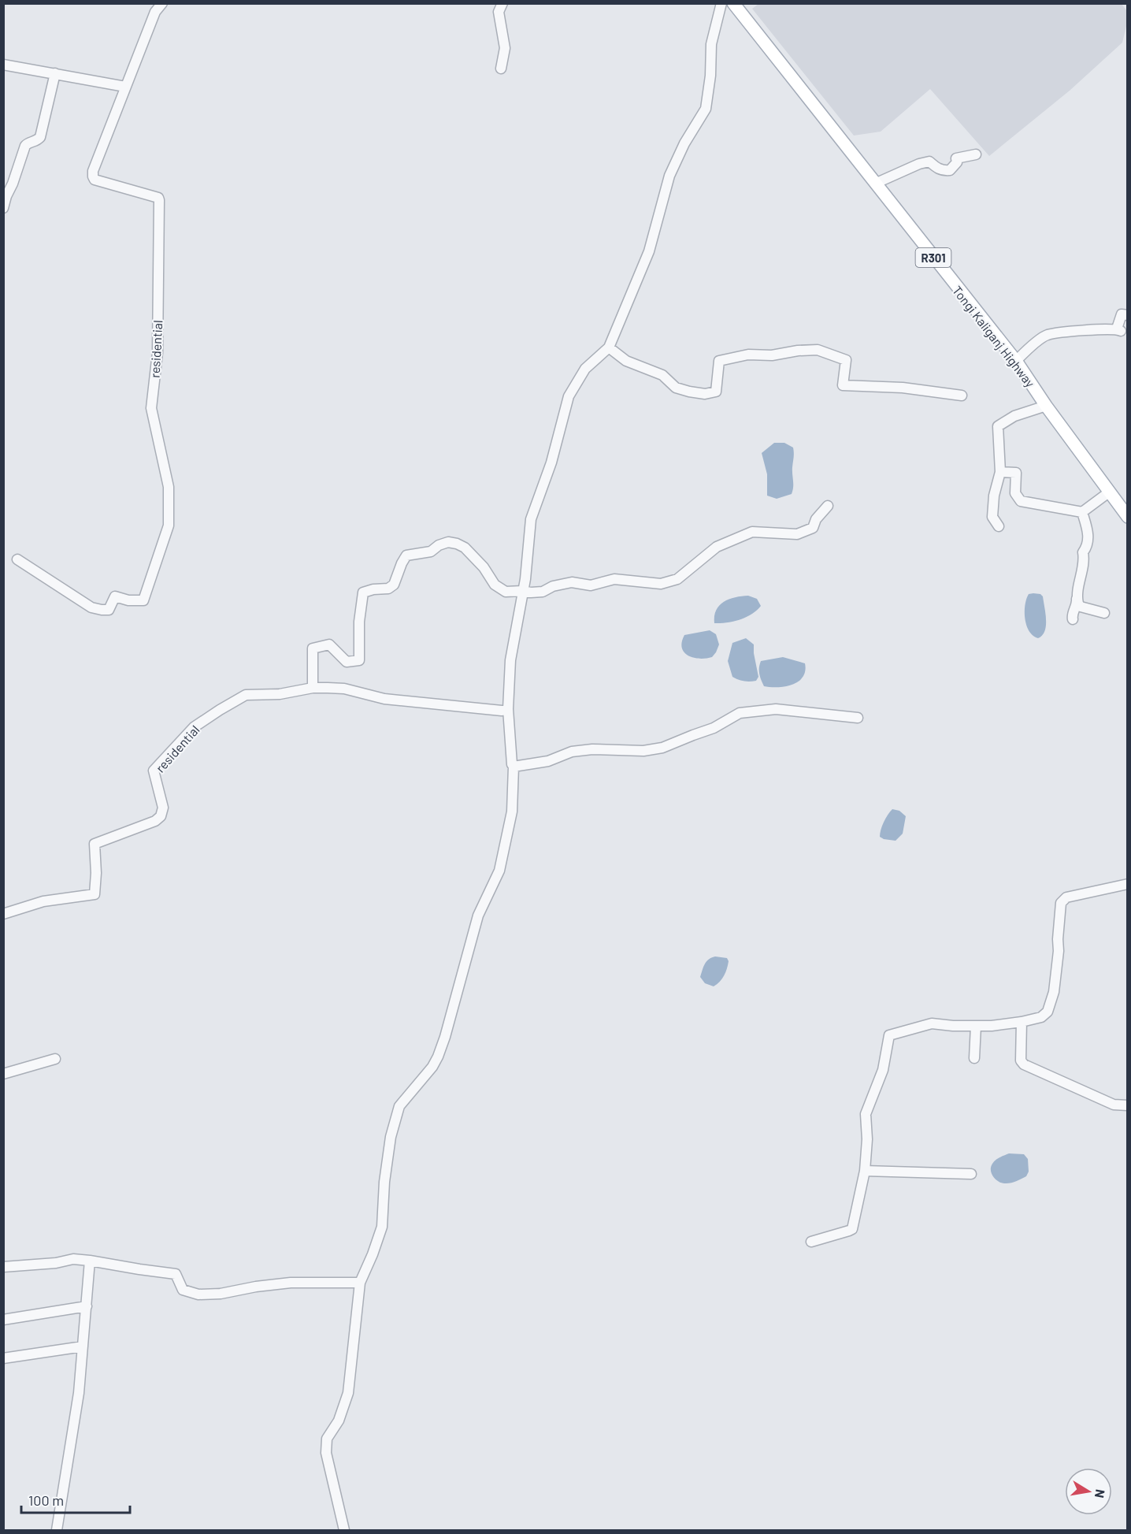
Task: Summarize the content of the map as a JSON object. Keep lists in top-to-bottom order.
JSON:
{
  "streets": {
    "main road": ["R301", "Tongi Kaliganj Highway"],
    "street": ["residential"]
  },
  "scale_bar": "100 m",
  "north": "right"
}
